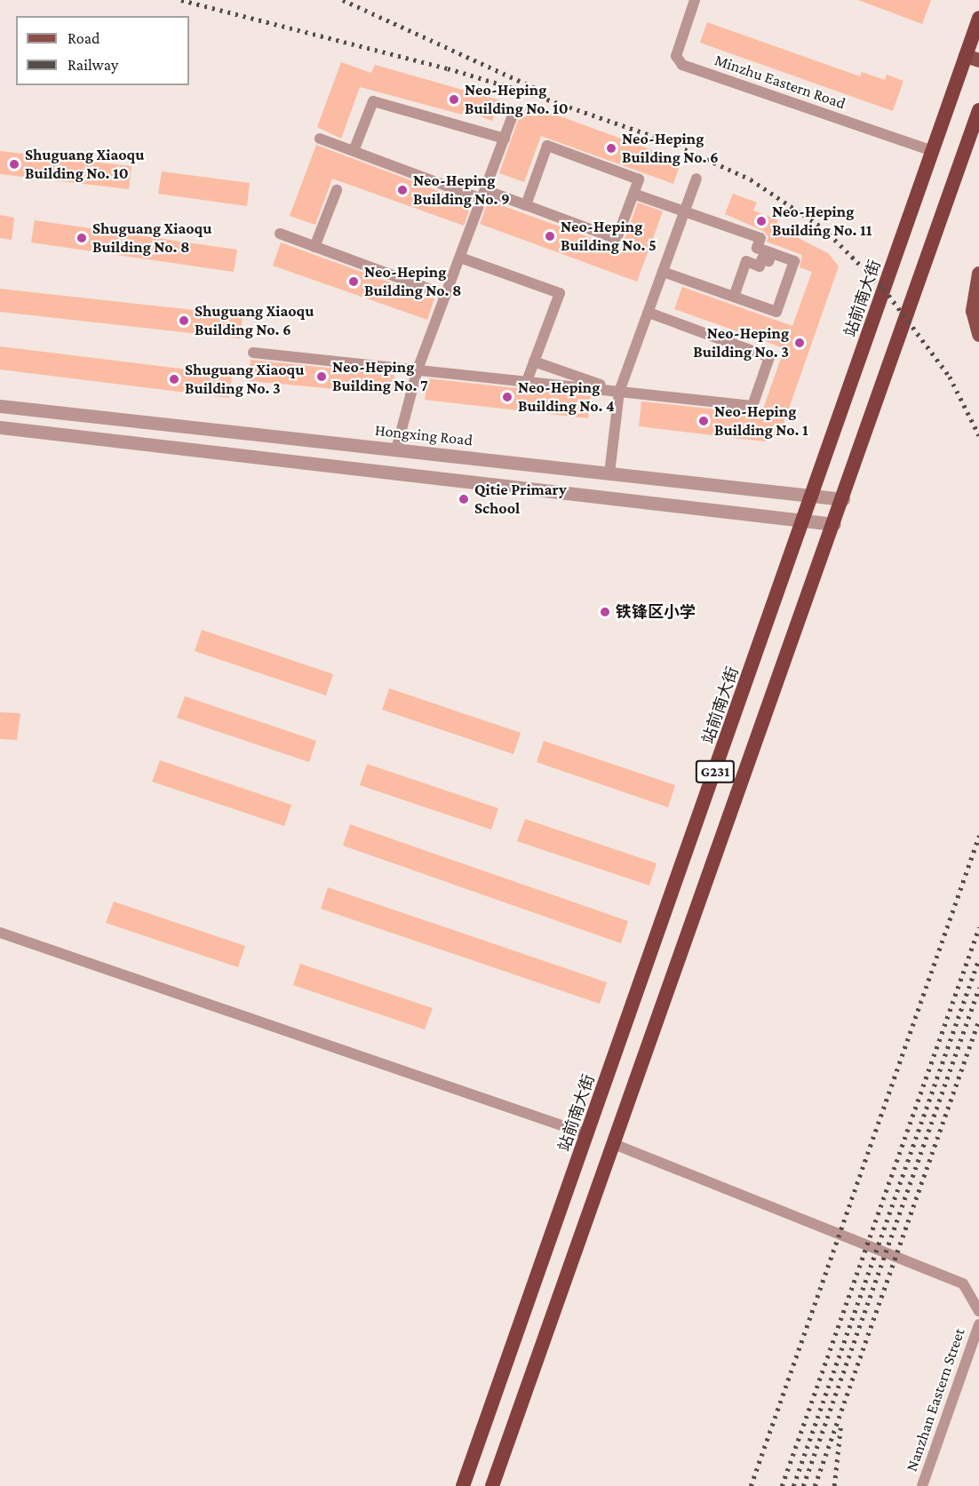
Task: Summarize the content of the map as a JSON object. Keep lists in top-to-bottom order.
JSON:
{
  "streets": {
    "highway": ["站前南大街", "G231"],
    "street": ["Minzhu Eastern Road", "Hongxing Road", "Nanzhan Eastern Street"]
  },
  "crossings": [
    ["Minzhu Eastern Road", "站前南大街"],
    ["站前南大街", "Hongxing Road"],
    ["站前南大街", "G231"],
    ["Hongxing Road", "G231"]
  ],
  "places": [
    "Neo-Heping Building No. 10",
    "Neo-Heping Building No. 6",
    "Shuguang Xiaoqu Building No. 10",
    "Neo-Heping Building No. 9",
    "Neo-Heping Building No. 11",
    "Neo-Heping Building No. 5",
    "Shuguang Xiaoqu Building No. 8",
    "Neo-Heping Building No. 8",
    "Shuguang Xiaoqu Building No. 6",
    "Neo-Heping Building No. 3",
    "Neo-Heping Building No. 7",
    "Shuguang Xiaoqu Building No. 3",
    "Neo-Heping Building No. 4",
    "Neo-Heping Building No. 1",
    "Qitie Primary School",
    "铁锋区小学"
  ],
  "legend": ["Road", "Railway"]
}
